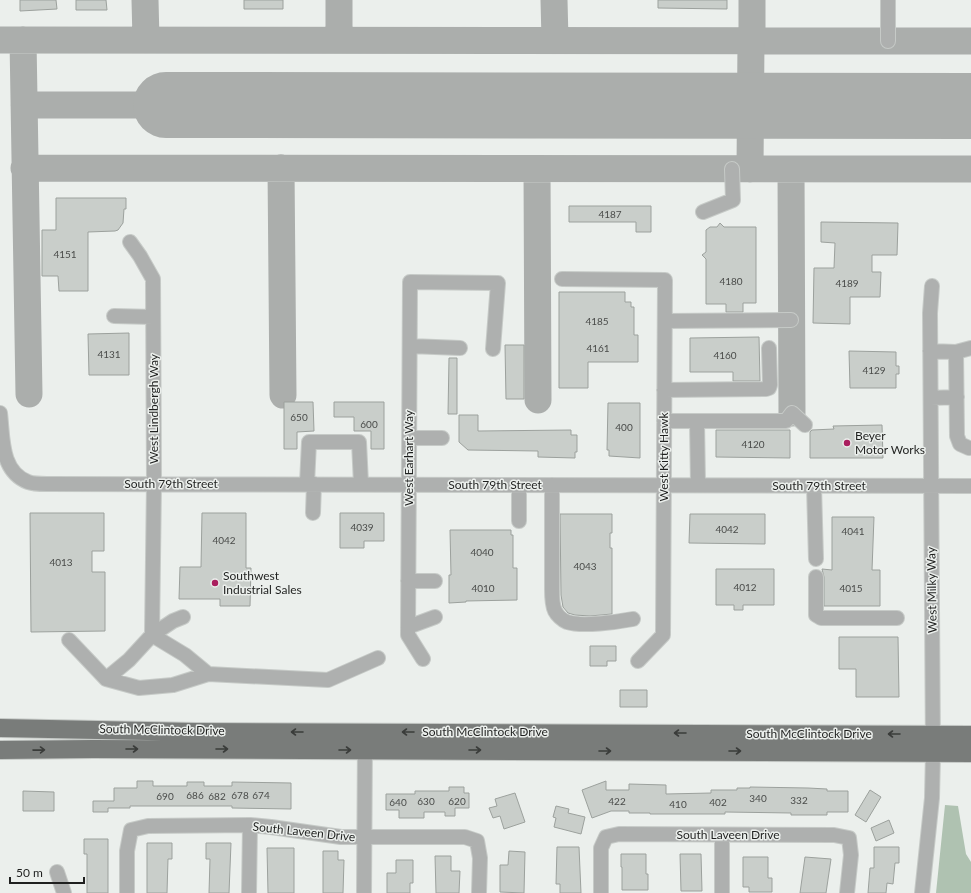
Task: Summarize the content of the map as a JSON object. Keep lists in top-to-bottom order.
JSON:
{
  "streets": {
    "main road": ["South McClintock Drive"],
    "street": [
      "West Lindbergh Way",
      "West Kitty Hawk",
      "West Earhart Way",
      "South 79th Street",
      "West Milky Way",
      "South Laveen Drive"
    ]
  },
  "crossings": [
    ["West Lindbergh Way", "South 79th Street"],
    ["West Kitty Hawk", "South 79th Street"],
    ["West Earhart Way", "South 79th Street"],
    ["South 79th Street", "West Milky Way"],
    ["West Milky Way", "South McClintock Drive"]
  ],
  "places": ["Beyer Motor Works", "Southwest Industrial Sales"],
  "house_numbers": [
    "4187",
    "4151",
    "4180",
    "4189",
    "4185",
    "4161",
    "4131",
    "4160",
    "4129",
    "650",
    "600",
    "400",
    "4120",
    "4039",
    "4042",
    "4041",
    "4042",
    "4040",
    "4013",
    "4043",
    "4012",
    "4010",
    "4015",
    "686",
    "678",
    "674",
    "690",
    "682",
    "340",
    "332",
    "630",
    "620",
    "422",
    "640",
    "402",
    "410"
  ],
  "scale_bar": "50 m"
}
